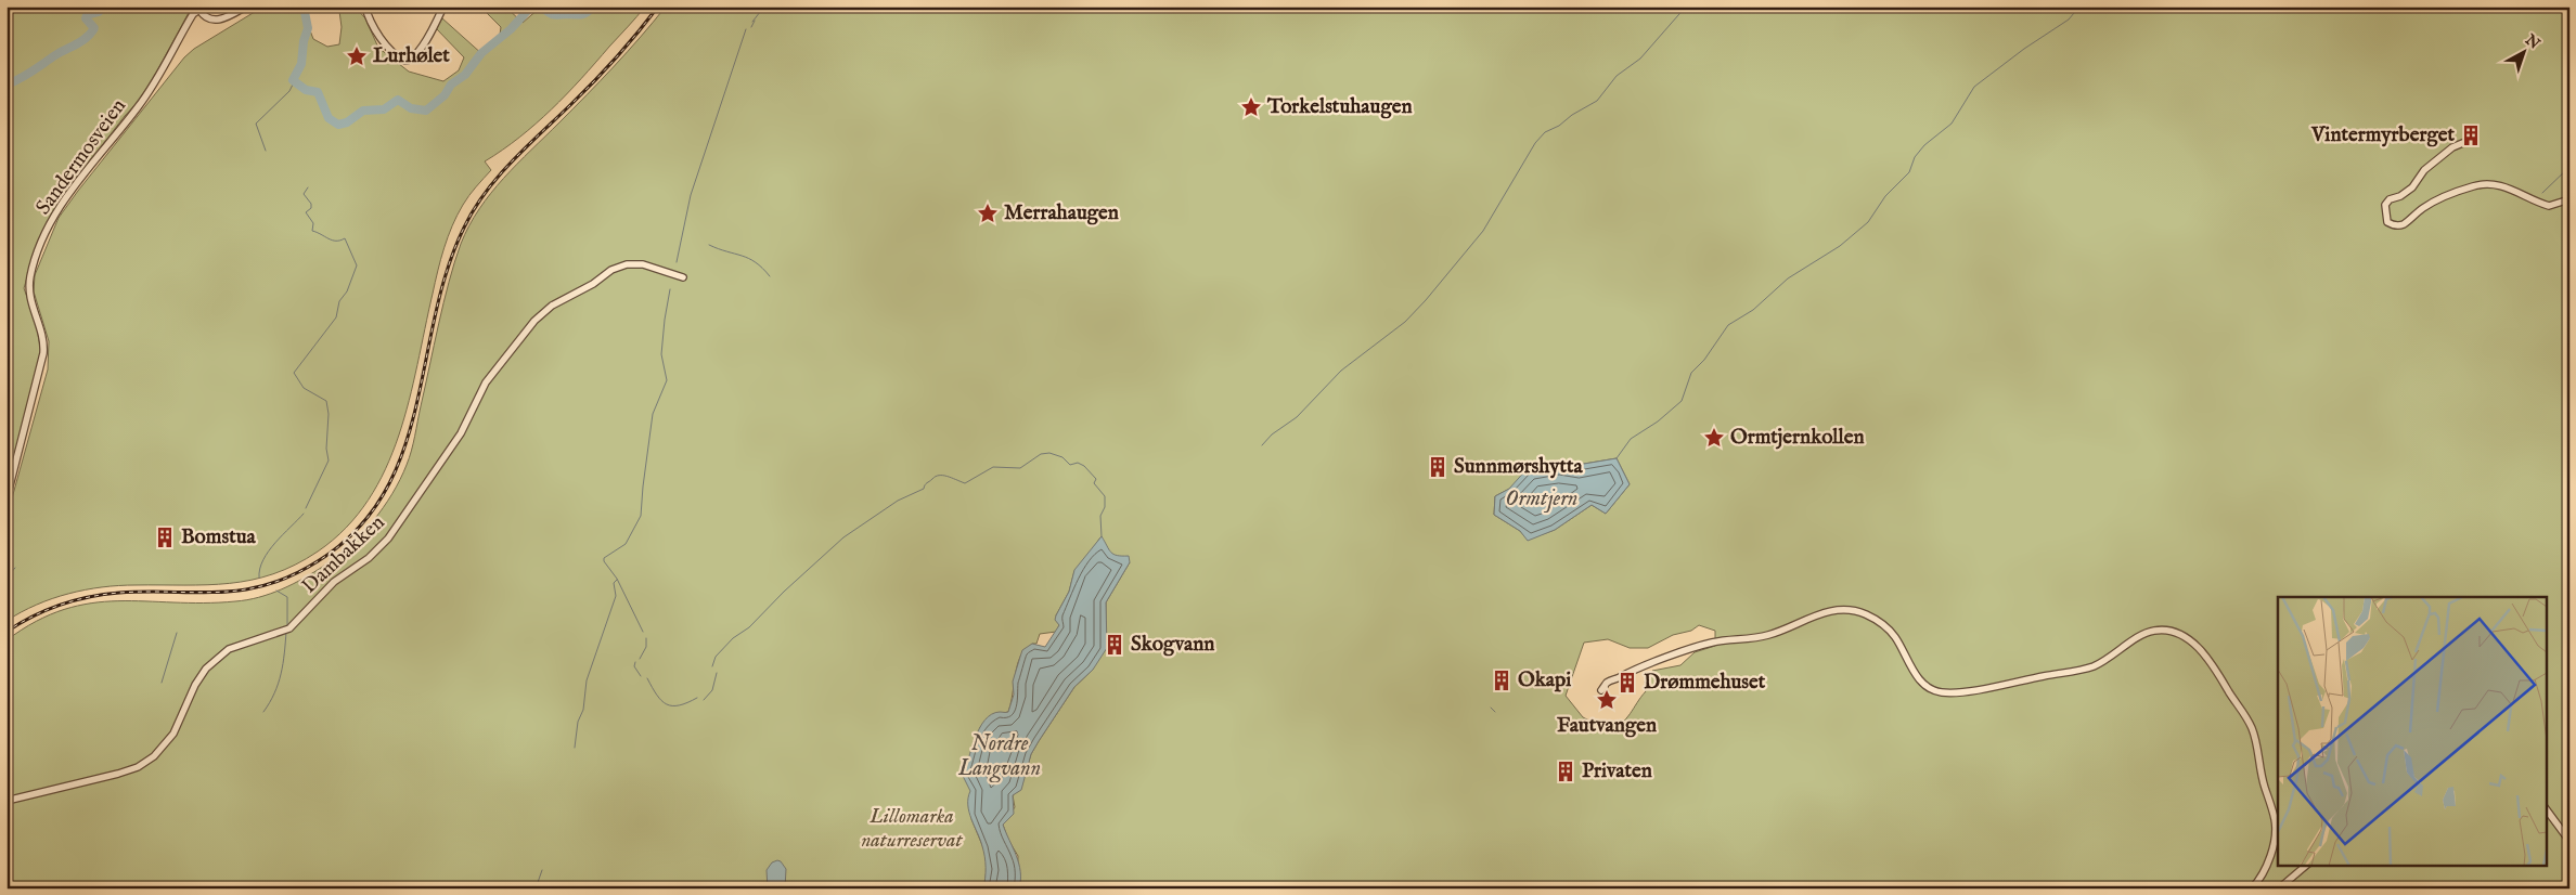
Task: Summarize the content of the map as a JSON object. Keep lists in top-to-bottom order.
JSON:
{
  "streets": {
    "street": ["Sandermosveien", "Dambakken"]
  },
  "water": ["Ormtjern", "Nordre Langvann"],
  "parks": ["Lillomarka naturreservat"],
  "places": {
    "place": [
      "Lurhølet",
      "Torkelstuhaugen",
      "Merrahaugen",
      "Ormtjernkollen",
      "Fautvangen"
    ],
    "building": [
      "Vintermyrberget",
      "Sunnmørshytta",
      "Bomstua",
      "Skogvann",
      "Okapi",
      "Drømmehuset",
      "Privaten"
    ]
  },
  "north": "top right"
}
